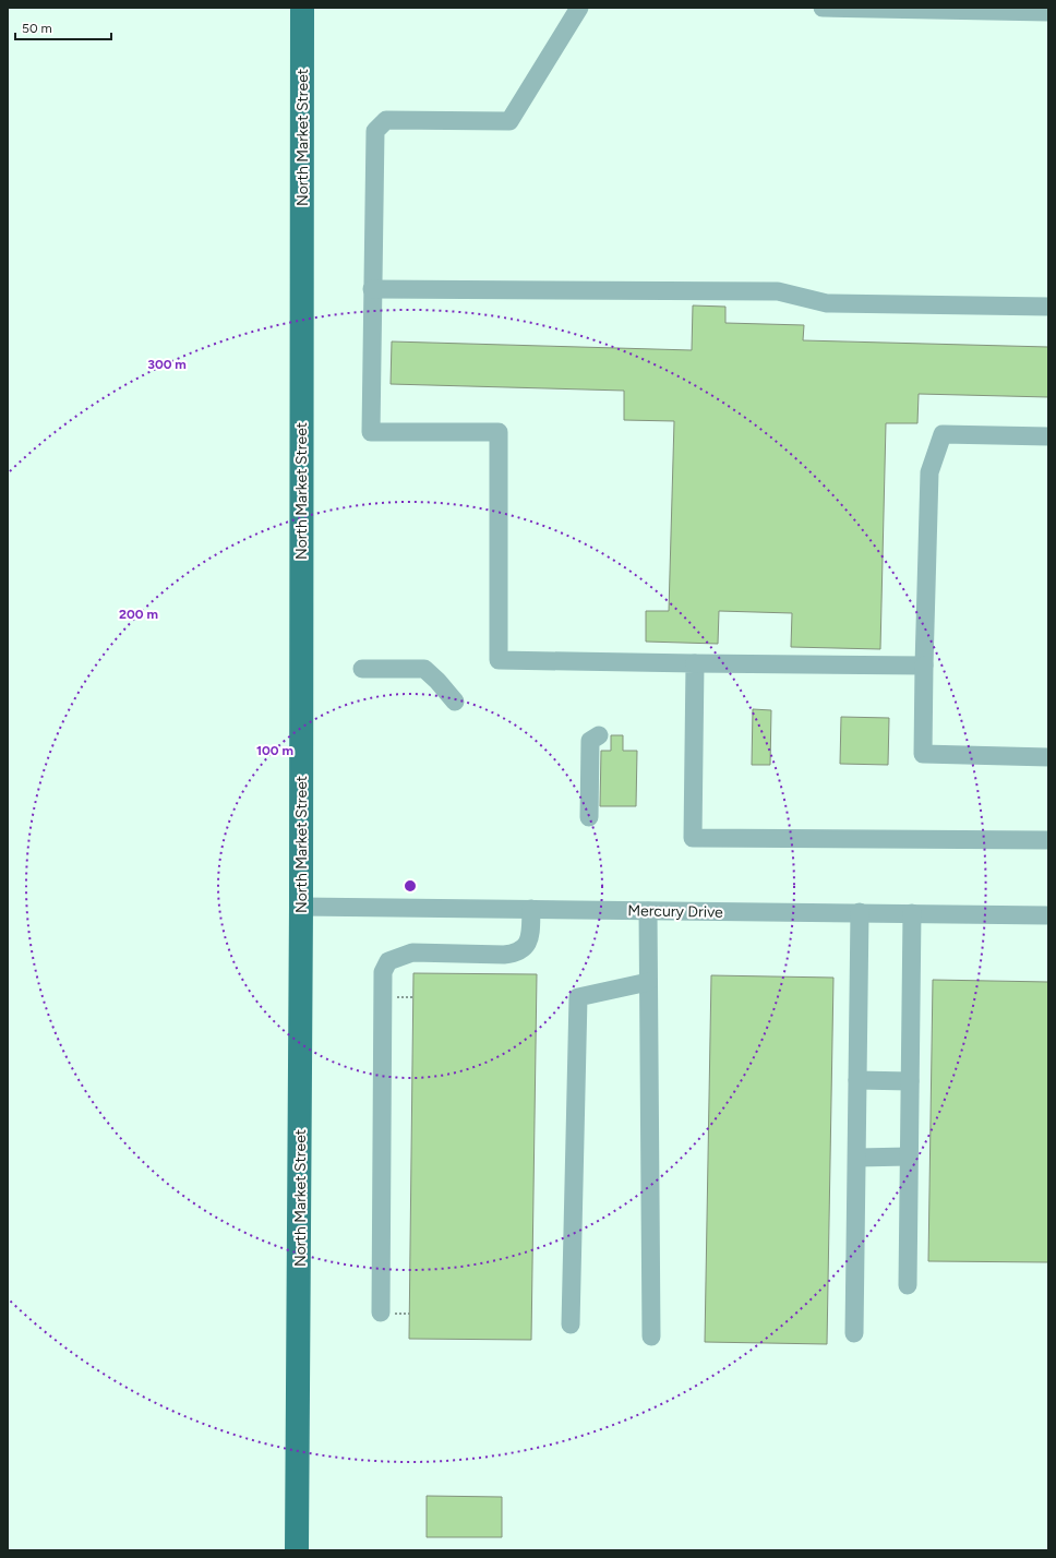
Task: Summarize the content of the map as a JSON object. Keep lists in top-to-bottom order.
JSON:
{
  "streets": {
    "main road": ["North Market Street"],
    "street": ["Mercury Drive"]
  },
  "crossings": [
    ["North Market Street", "Mercury Drive"]
  ],
  "scale_bar": "50 m",
  "rings": ["300 m", "200 m", "100 m"]
}
